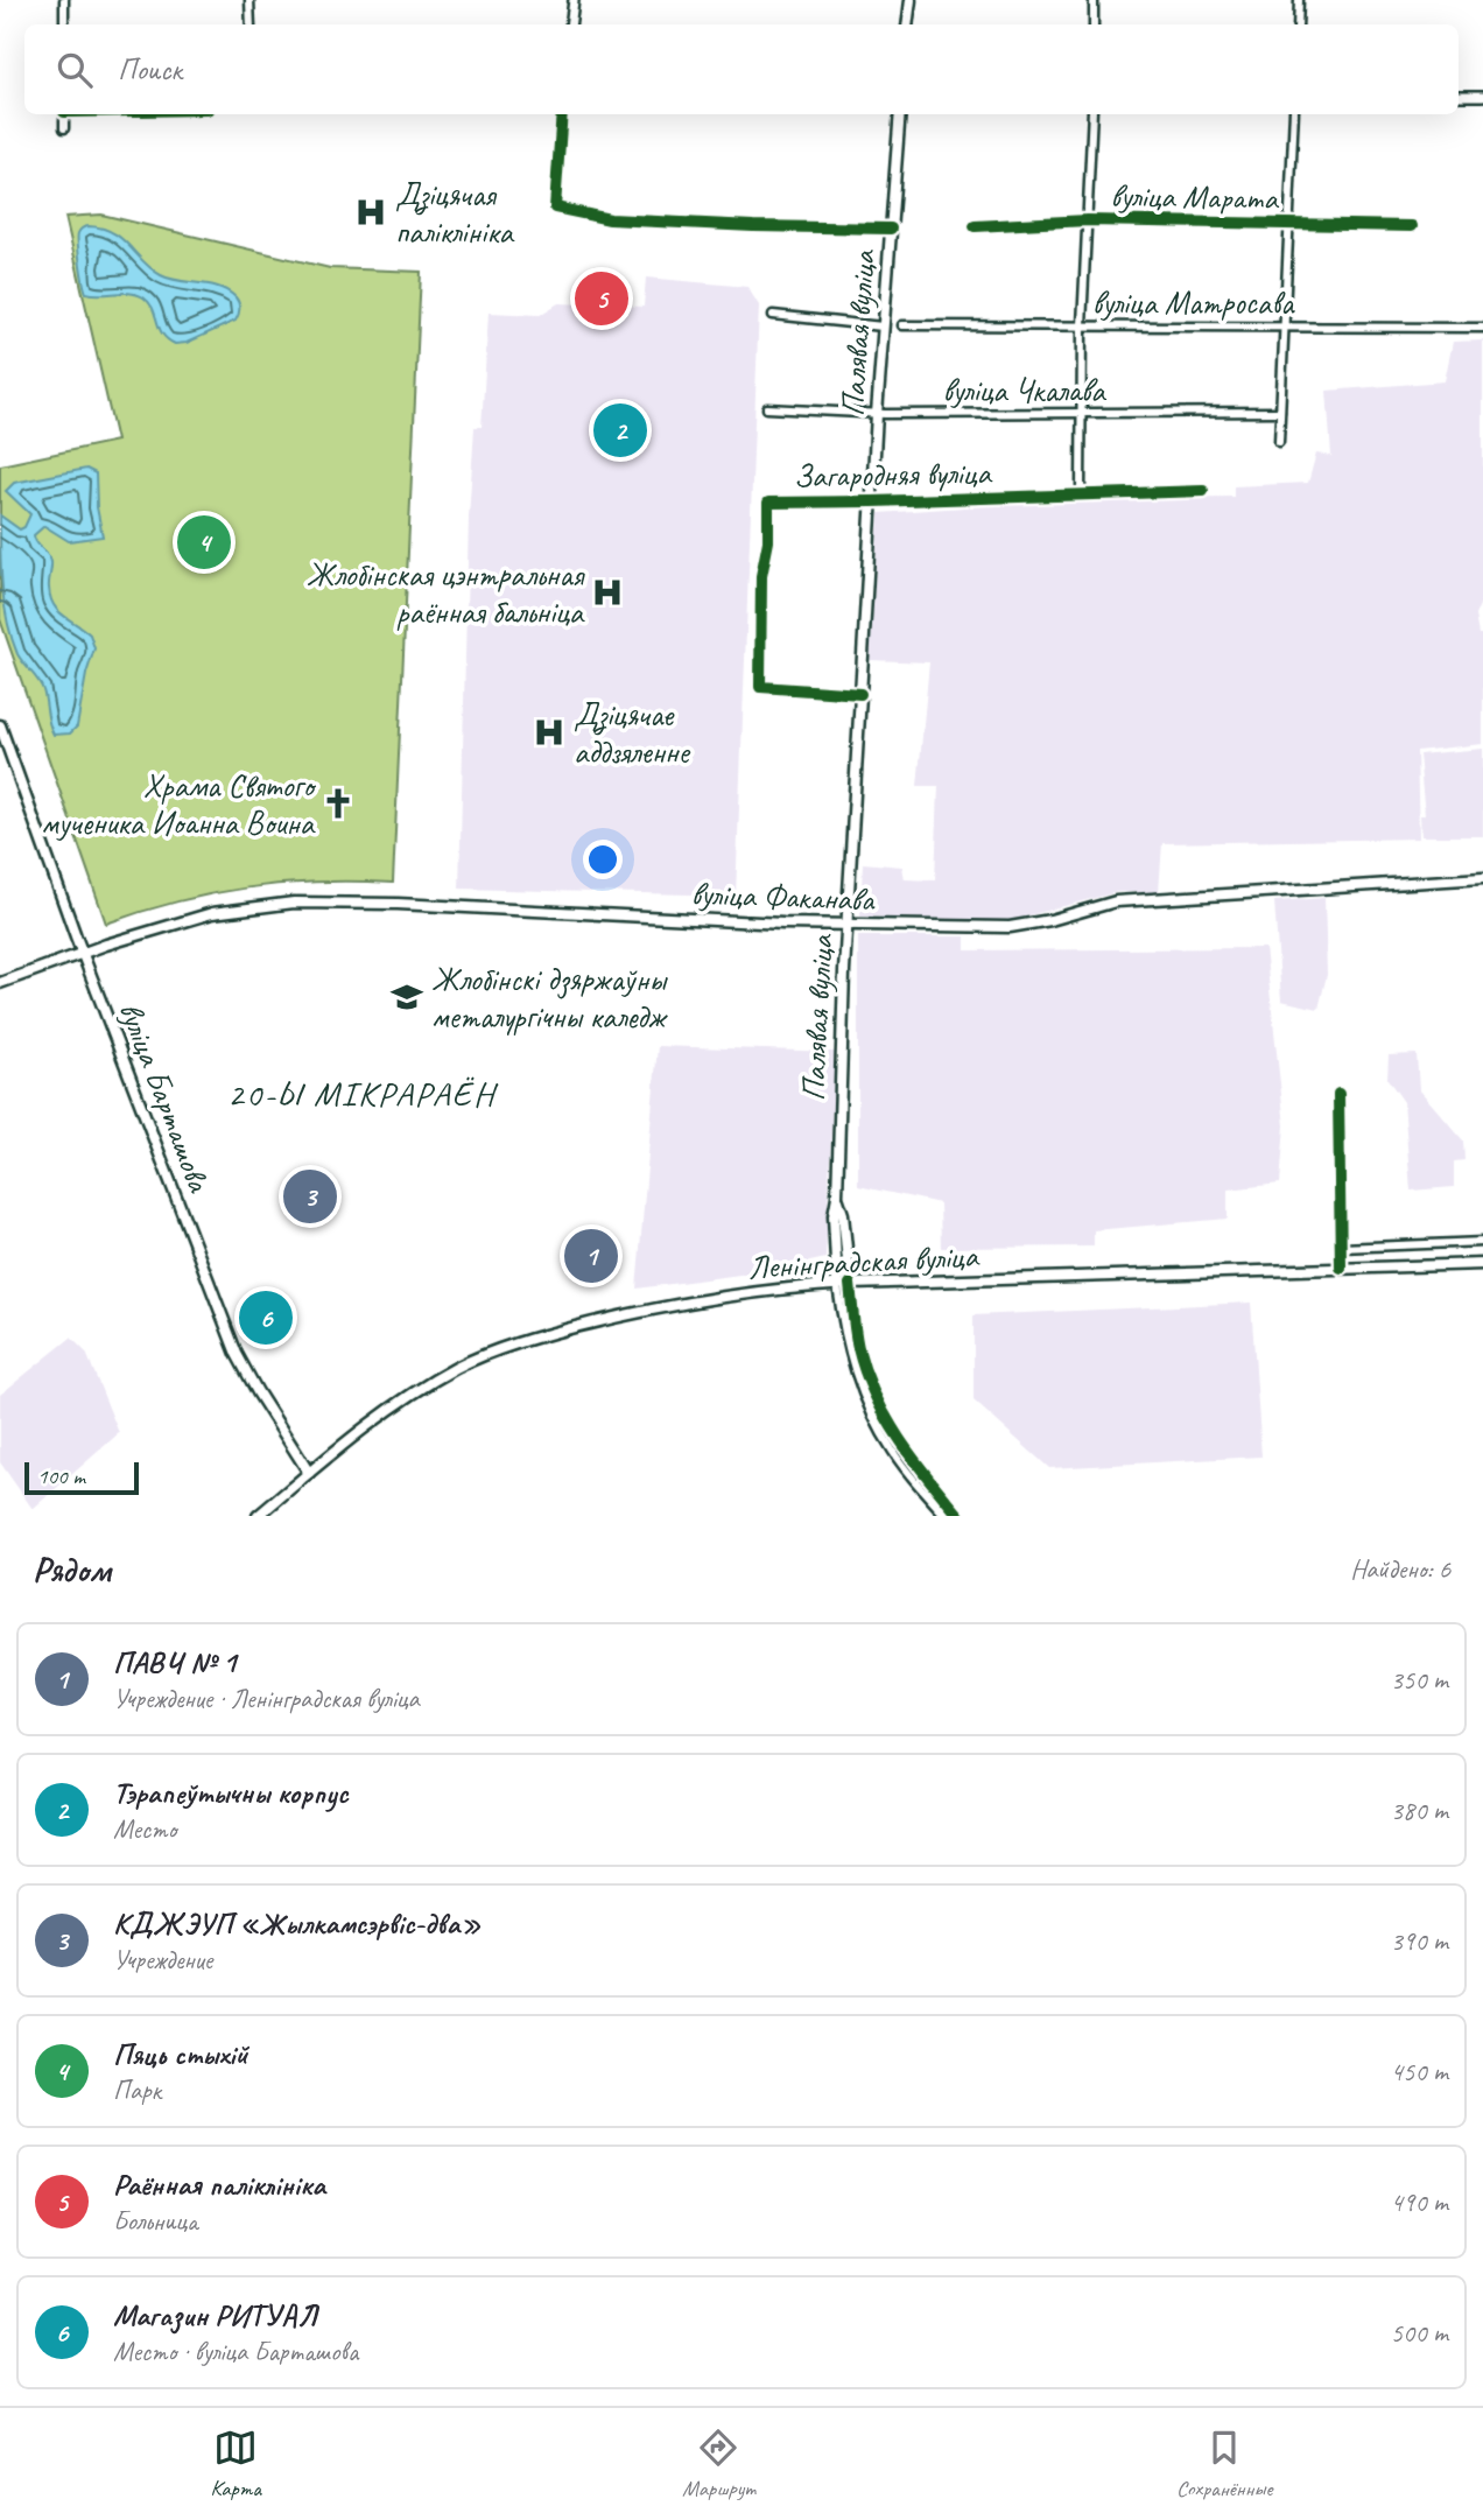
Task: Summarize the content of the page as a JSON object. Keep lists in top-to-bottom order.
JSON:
{
  "streets": {
    "main road": [
      "Палявая вуліца",
      "вуліца Факанава",
      "вуліца Барташова",
      "Ленінградская вуліца"
    ],
    "street": [
      "вуліца Марата",
      "вуліца Матросава",
      "вуліца Чкалава",
      "Загародняя вуліца"
    ]
  },
  "crossings": [
    ["Палявая вуліца", "вуліца Чкалава"],
    ["Палявая вуліца", "Загародняя вуліца"],
    ["Палявая вуліца", "вуліца Факанава"],
    ["Палявая вуліца", "Ленінградская вуліца"],
    ["вуліца Факанава", "вуліца Барташова"],
    ["вуліца Барташова", "Ленінградская вуліца"]
  ],
  "districts": ["20-Ы МІКРАРАЁН"],
  "places": {
    "hospital": ["Дзіцячая паліклініка", "Жлобінская цэнтральная раённая бальніца", "Дзіцячае аддзяленне"],
    "church": ["Храма Святого мученика Иоанна Воина"],
    "school or university": ["Жлобінскі дзяржаўны металургічны каледж"]
  },
  "scale_bar": "100 m",
  "page": {
    "search": "Поиск",
    "pins": [
      "5",
      "2",
      "4",
      "3",
      "1",
      "6"
    ],
    "scale": "100 m",
    "heading": ["Рядом", "Найдено: 6"],
    "list": [
      {
        "mark": "1",
        "name": "ПАВЧ № 1",
        "note": "Учреждение · Ленінградская вуліца",
        "value": "350 m"
      },
      {
        "mark": "2",
        "name": "Тэрапеўтычны корпус",
        "note": "Место",
        "value": "380 m"
      },
      {
        "mark": "3",
        "name": "КДЖЭУП «Жылкамсэрвіс-два»",
        "note": "Учреждение",
        "value": "390 m"
      },
      {
        "mark": "4",
        "name": "Пяць стыхій",
        "note": "Парк",
        "value": "450 m"
      },
      {
        "mark": "5",
        "name": "Раённая паліклініка",
        "note": "Больница",
        "value": "490 m"
      },
      {
        "mark": "6",
        "name": "Магазин РИТУАЛ",
        "note": "Место · вуліца Барташова",
        "value": "500 m"
      }
    ],
    "nav": ["Карта", "Маршрут", "Сохранённые"]
  }
}
